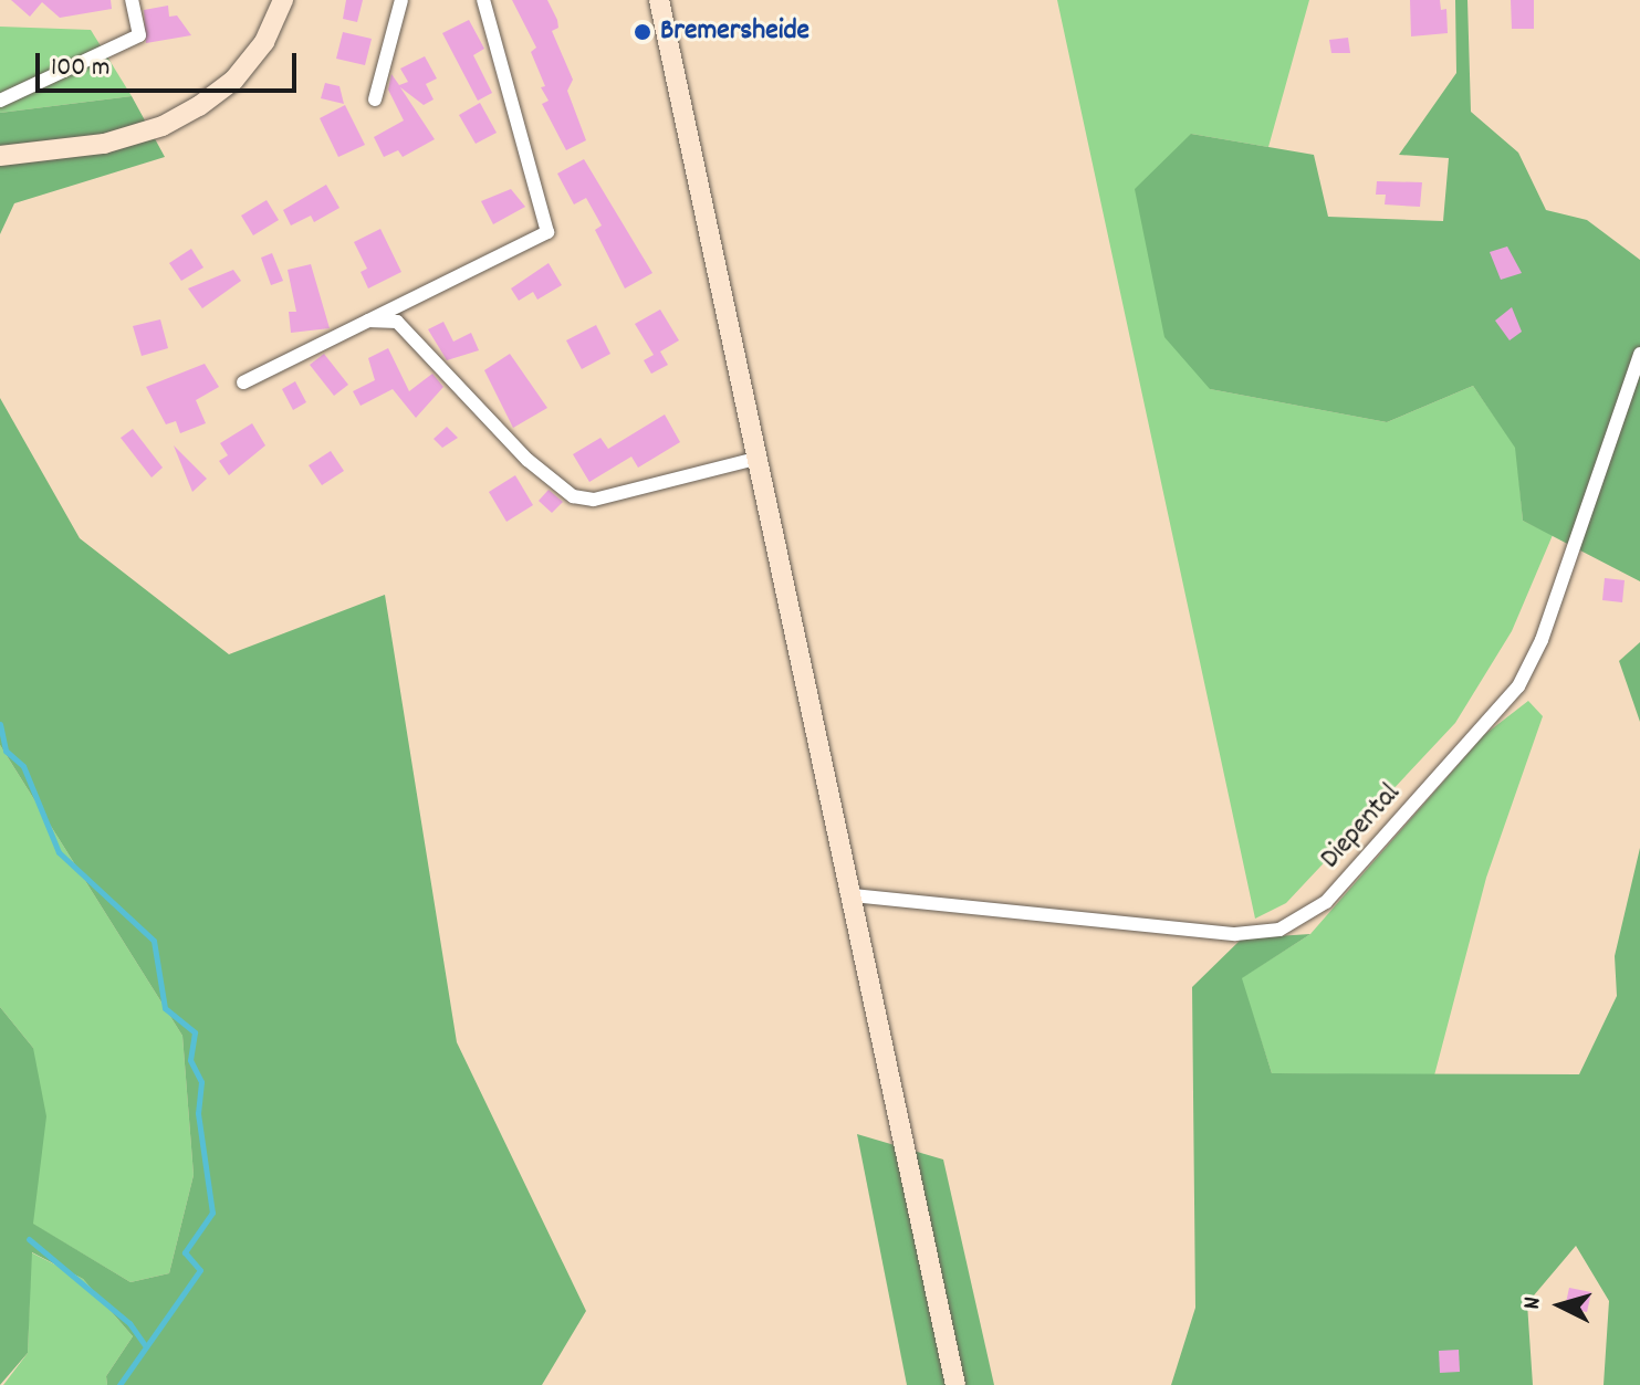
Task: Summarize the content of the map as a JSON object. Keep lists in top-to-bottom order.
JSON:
{
  "streets": {
    "street": ["Diepental"]
  },
  "places": ["Bremersheide"],
  "scale_bar": "100 m",
  "north": "left"
}
